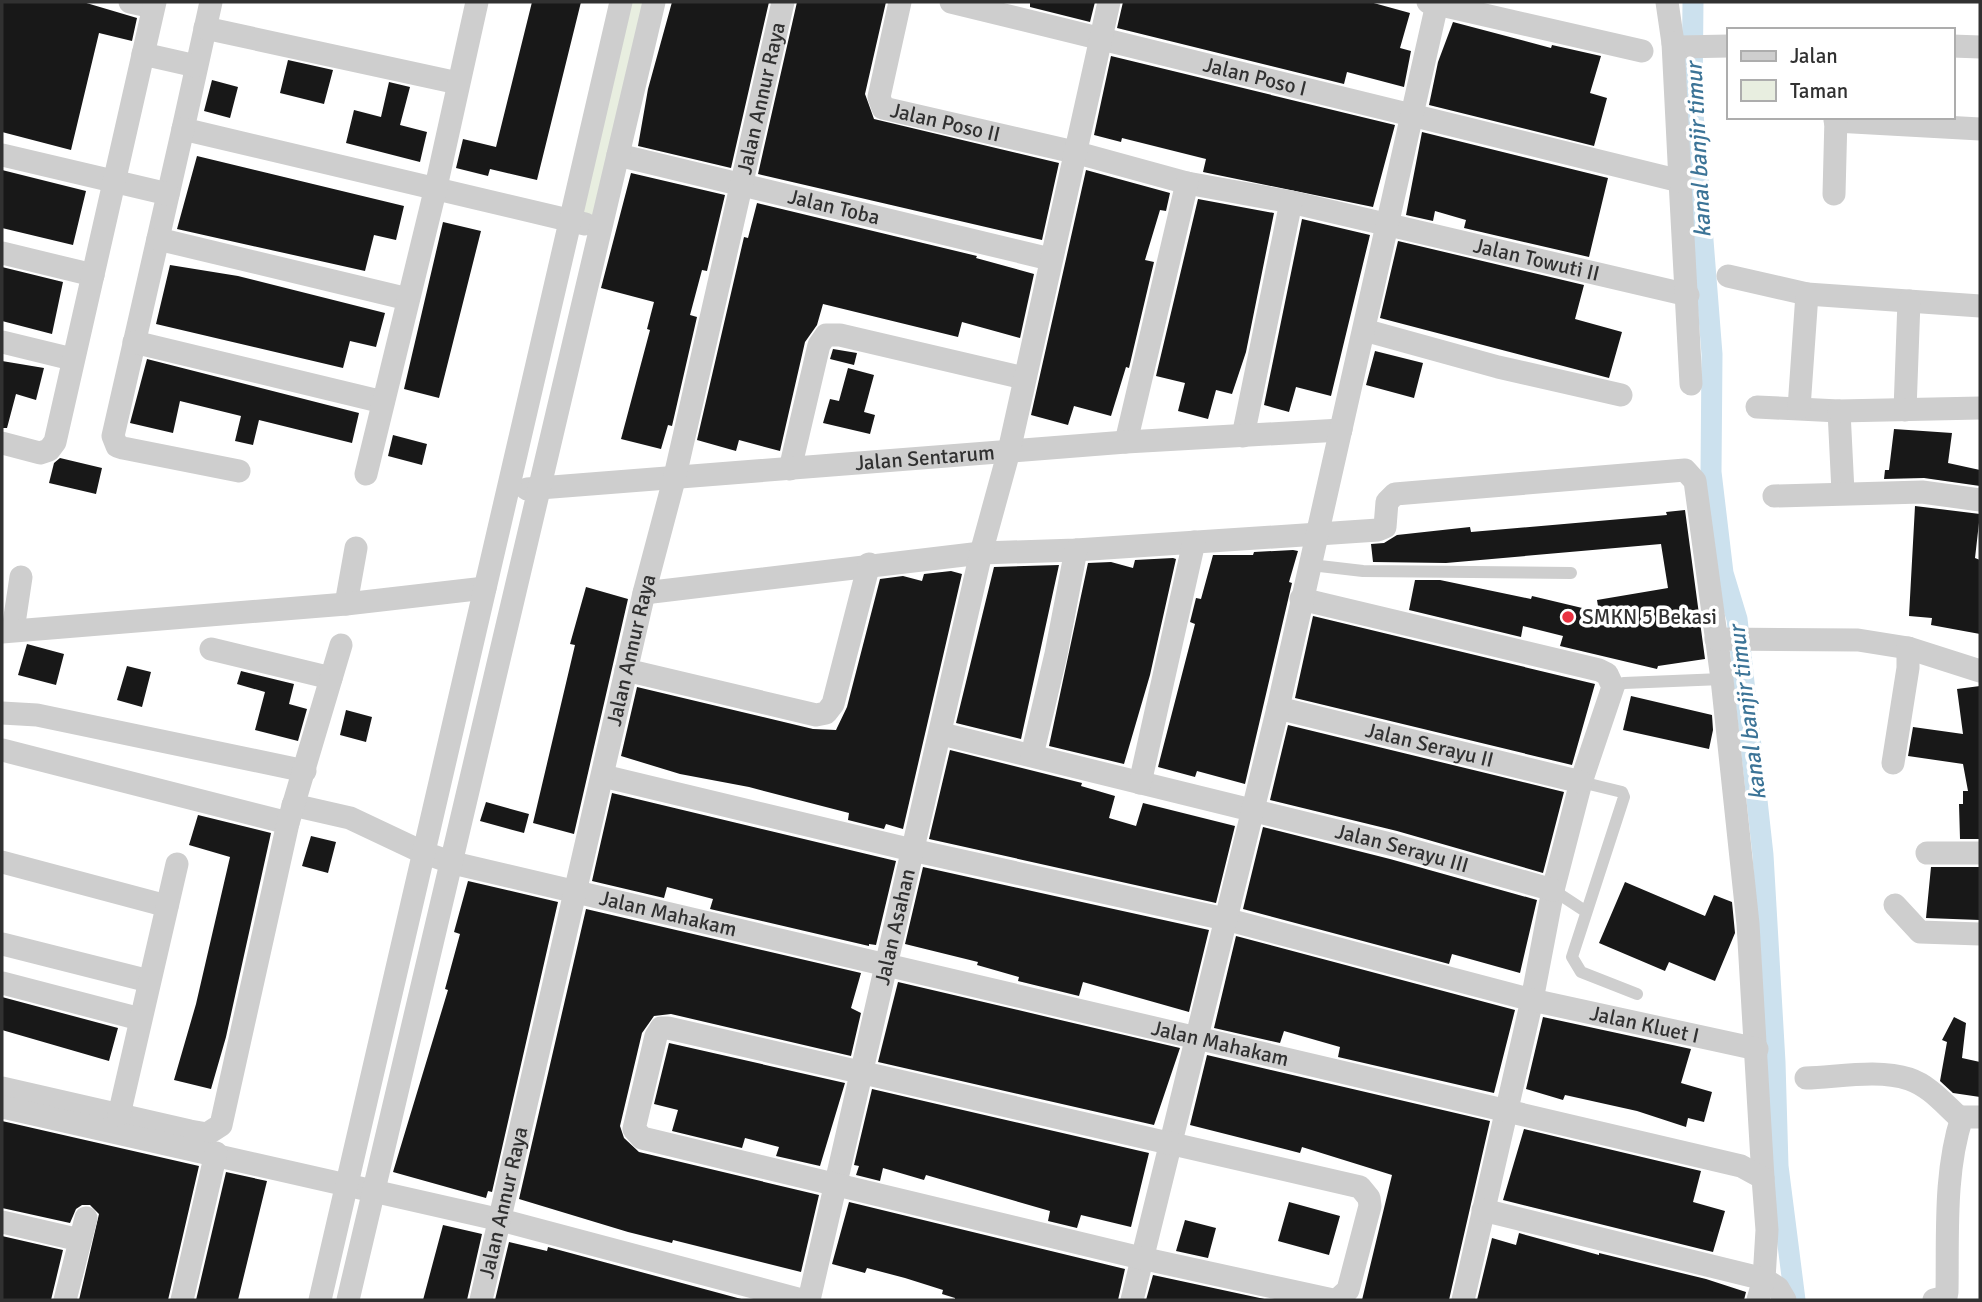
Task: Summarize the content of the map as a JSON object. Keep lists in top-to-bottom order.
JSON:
{
  "streets": {
    "street": [
      "Jalan Poso I",
      "Jalan Annur Raya",
      "Jalan Poso II",
      "Jalan Toba",
      "Jalan Towuti II",
      "Jalan Sentarum",
      "Jalan Serayu II",
      "Jalan Serayu III",
      "Jalan Mahakam",
      "Jalan Asahan",
      "Jalan Kluet I"
    ]
  },
  "crossings": [
    ["Jalan Poso I", "Jalan Asahan"],
    ["Jalan Annur Raya", "Jalan Toba"],
    ["Jalan Annur Raya", "Jalan Sentarum"],
    ["Jalan Annur Raya", "Jalan Mahakam"],
    ["Jalan Annur Raya", "Jalan Kluet I"],
    ["Jalan Poso II", "Jalan Towuti II"],
    ["Jalan Poso II", "Jalan Asahan"],
    ["Jalan Toba", "Jalan Asahan"],
    ["Jalan Towuti II", "Jalan Asahan"],
    ["Jalan Sentarum", "Jalan Asahan"],
    ["Jalan Serayu III", "Jalan Asahan"],
    ["Jalan Mahakam", "Jalan Asahan"],
    ["Jalan Asahan", "Jalan Kluet I"]
  ],
  "water": ["kanal banjir timur"],
  "places": ["SMKN 5 Bekasi"],
  "legend": ["Jalan", "Taman"]
}
